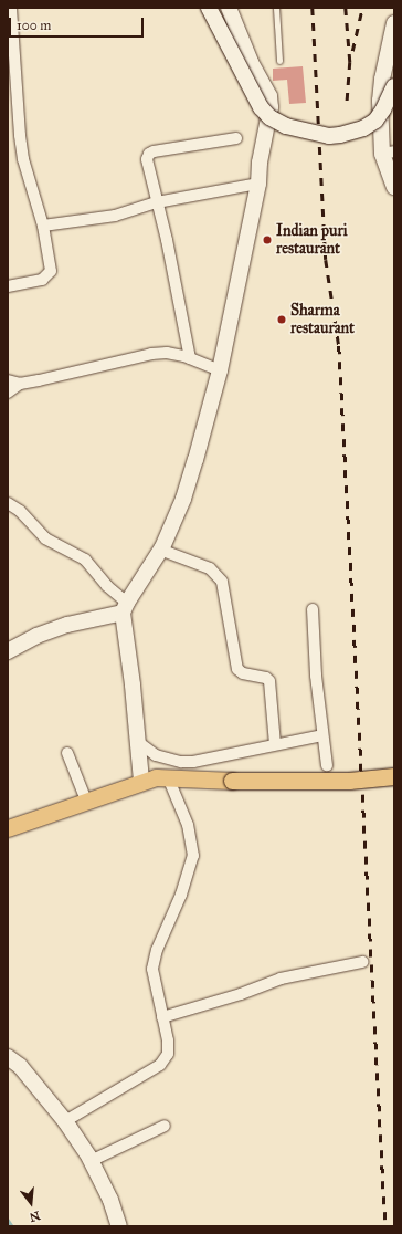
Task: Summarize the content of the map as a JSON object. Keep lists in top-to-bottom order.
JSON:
{
  "places": ["Indian puri restaurant", "Sharma restaurant"],
  "scale_bar": "100 m",
  "north": "bottom"
}
